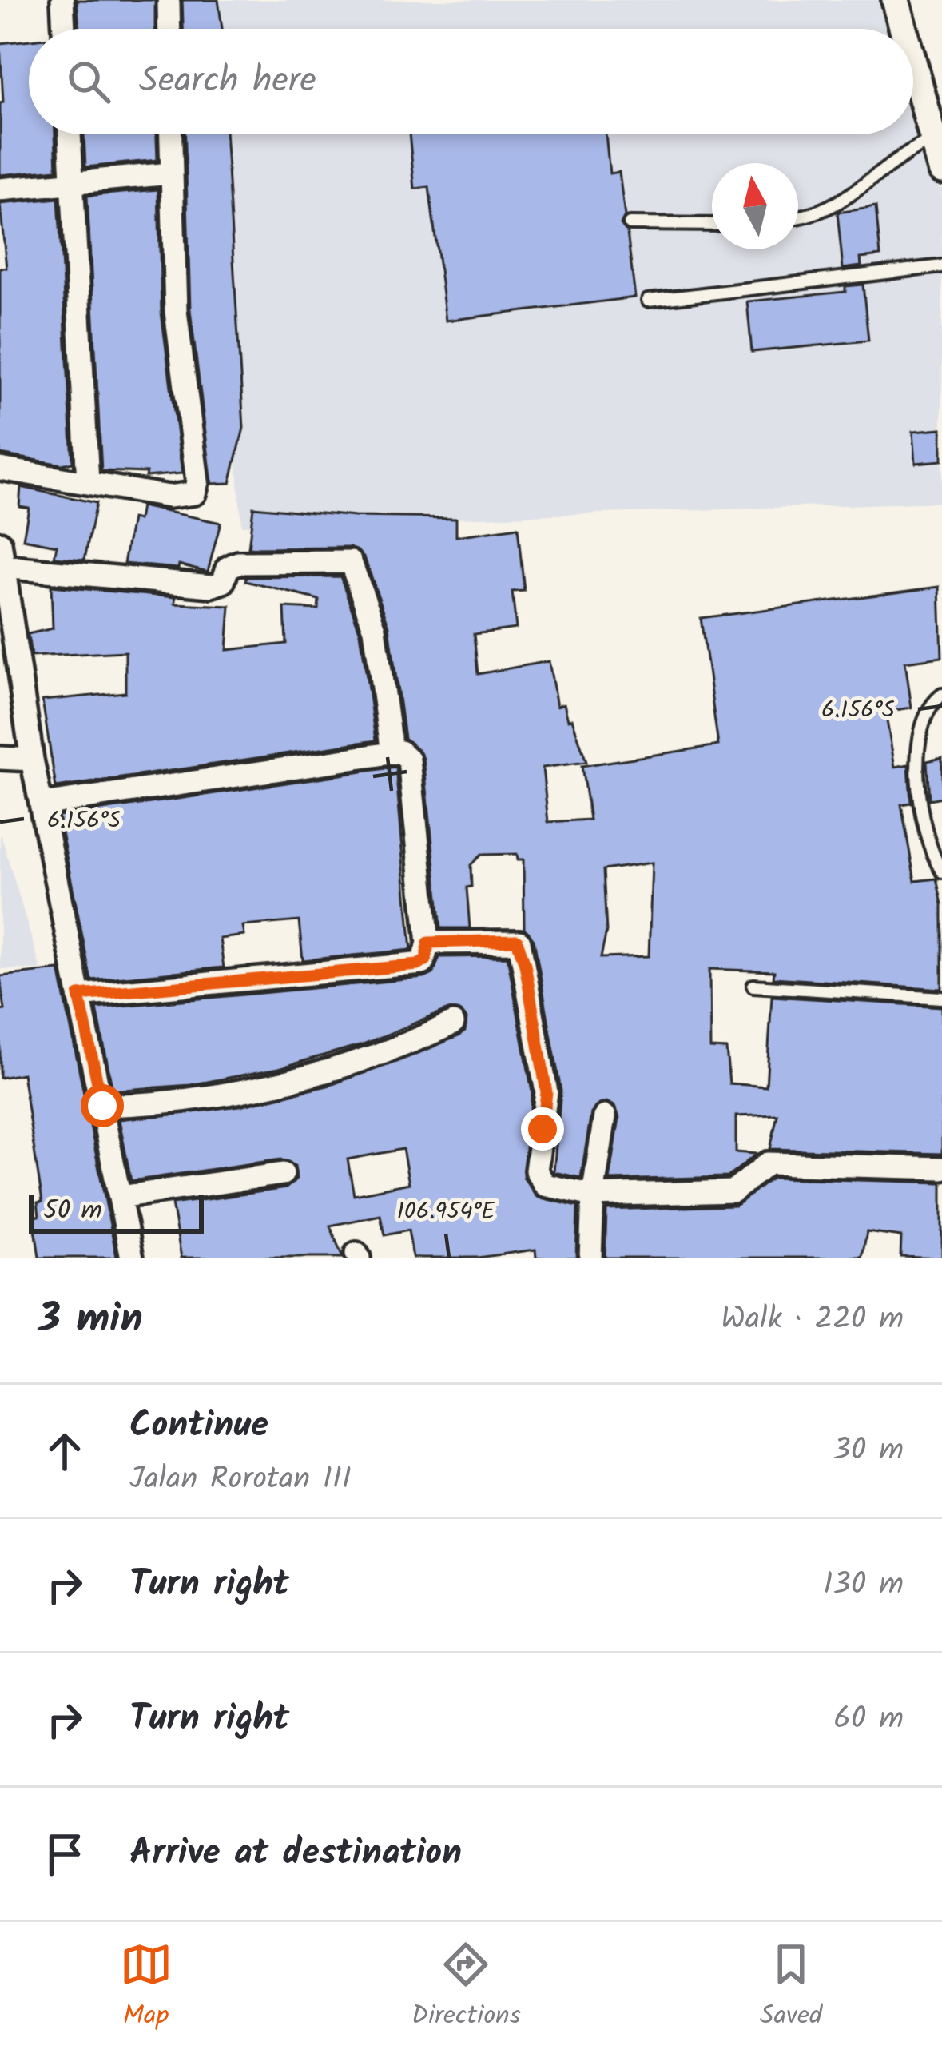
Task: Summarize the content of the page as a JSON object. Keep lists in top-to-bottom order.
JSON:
{
  "scale_bar": "50 m",
  "north": "top",
  "page": {
    "search": "Search here",
    "scale": "50 m",
    "heading": ["3 min", "Walk · 220 m"],
    "list": [
      ["Continue", "Jalan Rorotan III", "30 m"],
      ["Turn right", "130 m"],
      ["Turn right", "60 m"],
      "Arrive at destination"
    ],
    "nav": ["Map", "Directions", "Saved"]
  },
  "coordinates": ["6.156°S", "106.954°E"]
}
